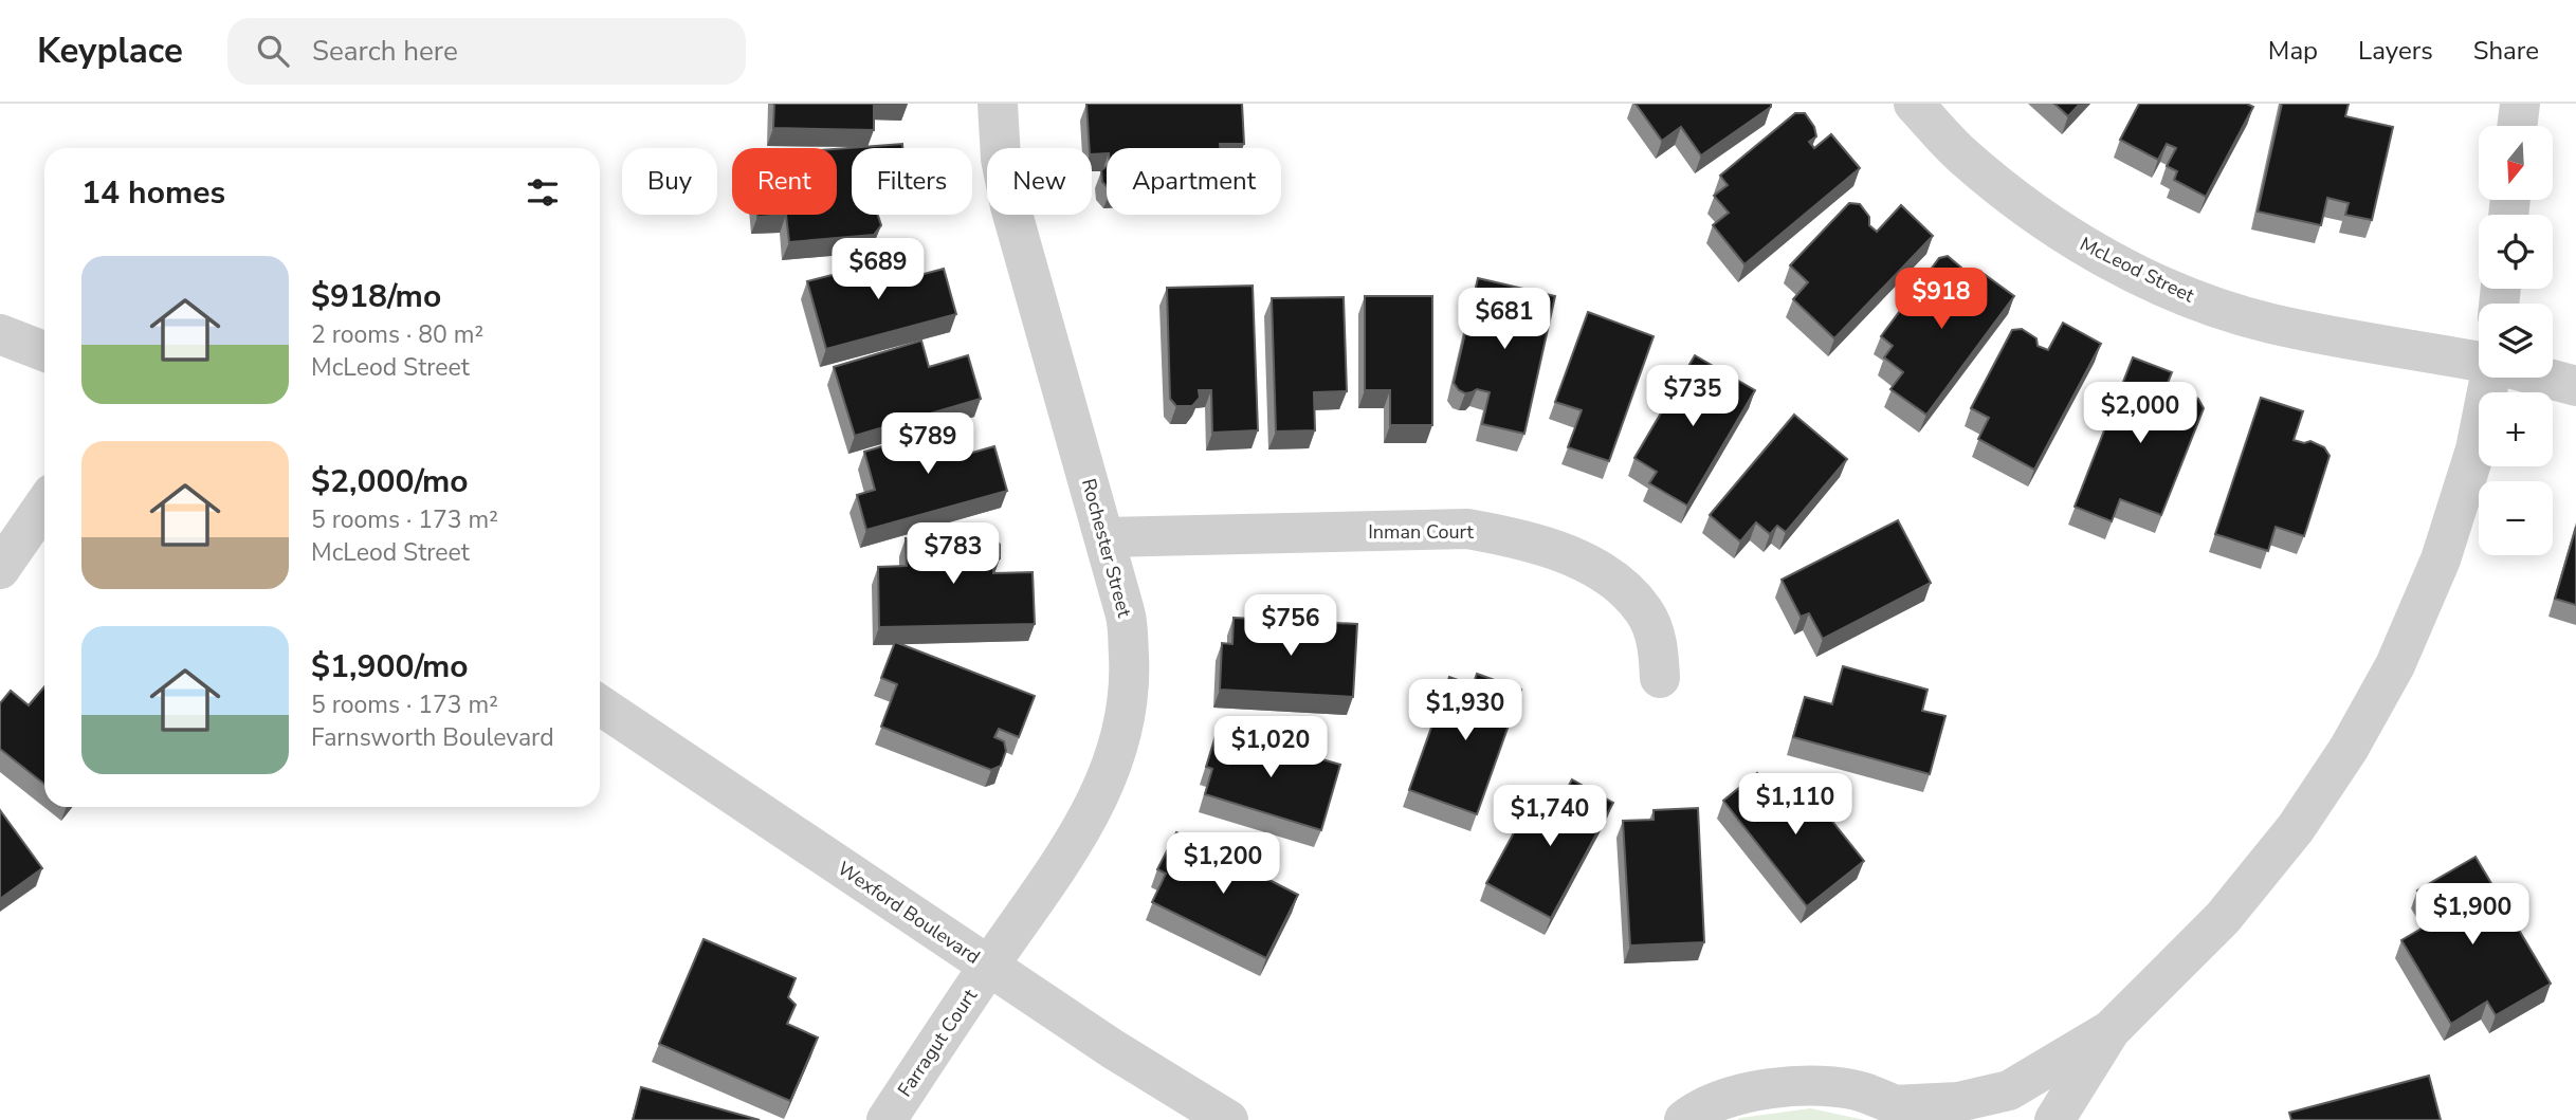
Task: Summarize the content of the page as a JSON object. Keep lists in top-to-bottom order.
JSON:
{
  "streets": {
    "street": [
      "McLeod Street",
      "Inman Court",
      "Rochester Street",
      "Wexford Boulevard",
      "Farragut Court"
    ]
  },
  "crossings": [
    ["Inman Court", "Rochester Street"],
    ["Rochester Street", "Wexford Boulevard"],
    ["Rochester Street", "Farragut Court"],
    ["Wexford Boulevard", "Farragut Court"]
  ],
  "north": "bottom",
  "page": {
    "header": "Keyplace",
    "search": "Search here",
    "nav": ["Map", "Layers", "Share"],
    "map_buttons": ["+", "−"],
    "chip": [
      "Buy",
      "Rent",
      "Filters",
      "New",
      "Apartment"
    ],
    "heading": "14 homes",
    "list": [
      {
        "name": "$918/mo",
        "note": "2 rooms · 80 m² · McLeod Street"
      },
      {
        "name": "$2,000/mo",
        "note": "5 rooms · 173 m² · McLeod Street"
      },
      {
        "name": "$1,900/mo",
        "note": "5 rooms · 173 m² · Farnsworth Boulevard"
      }
    ],
    "price": [
      "$689",
      "$918",
      "$681",
      "$735",
      "$2,000",
      "$789",
      "$783",
      "$756",
      "$1,930",
      "$1,020",
      "$1,110",
      "$1,740",
      "$1,200",
      "$1,900"
    ]
  }
}
